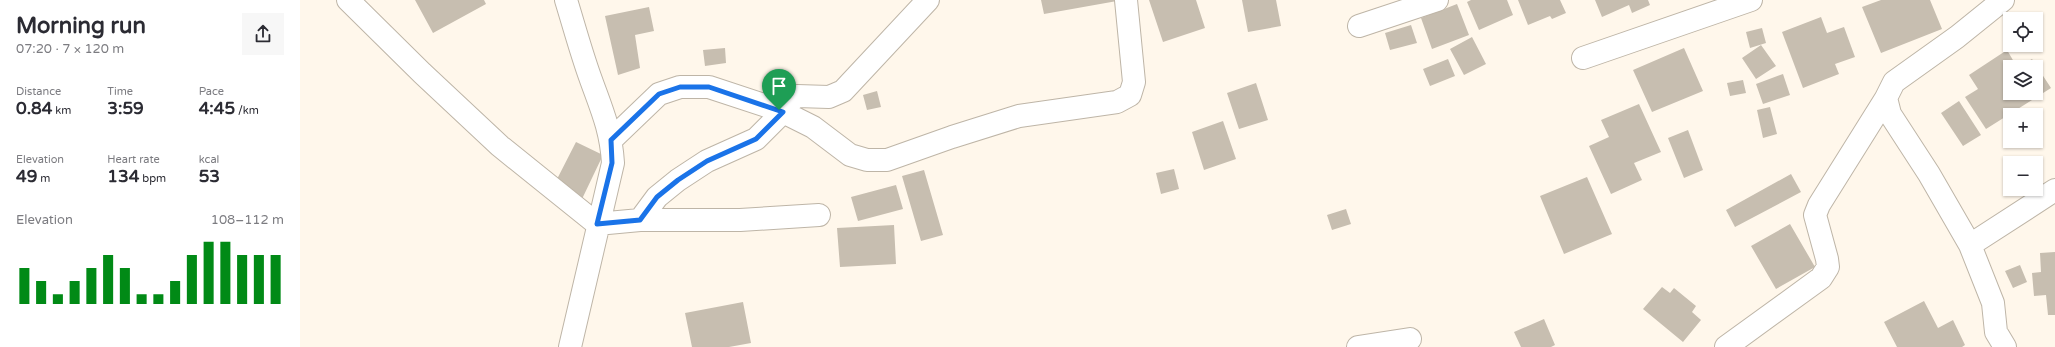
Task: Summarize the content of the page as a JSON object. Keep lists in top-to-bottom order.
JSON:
{
  "page": {
    "heading": ["Morning run", "07:20 · 7 × 120 m"],
    "map_buttons": ["+", "−"],
    "stats": [
      ["Distance", "0.84 km"],
      ["Time", "3:59"],
      ["Pace", "4:45 /km"],
      ["Elevation", "49 m"],
      ["Heart rate", "134 bpm"],
      ["kcal", "53"]
    ],
    "chart": ["Elevation", "108–112 m"]
  }
}
